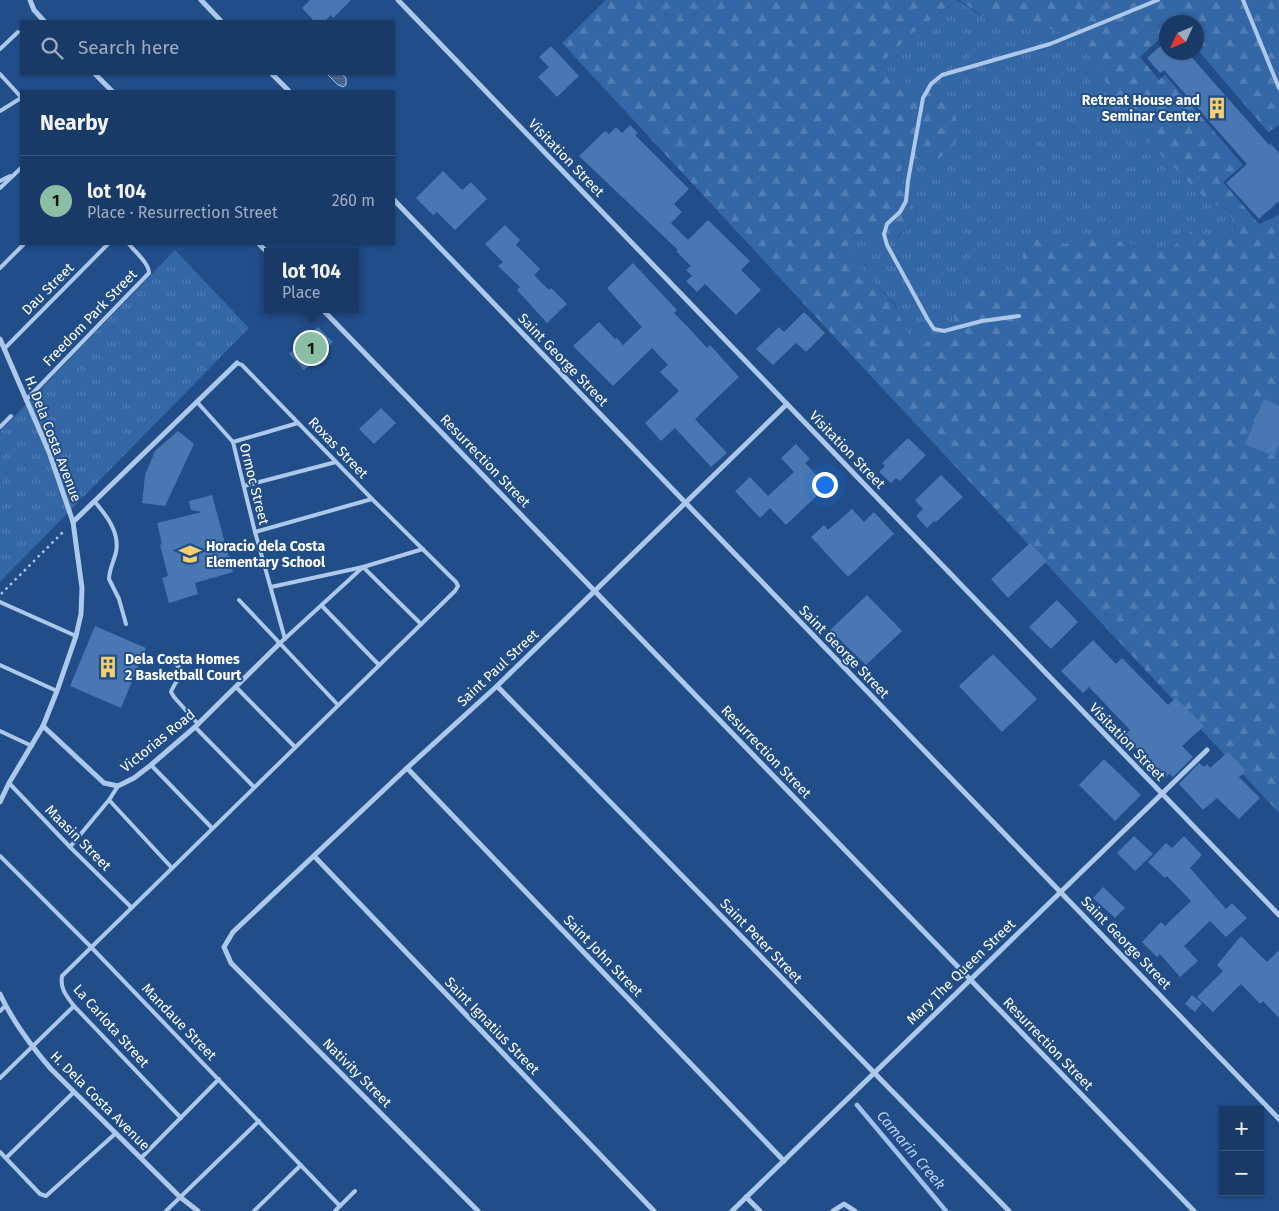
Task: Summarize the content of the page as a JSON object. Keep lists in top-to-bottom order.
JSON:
{
  "streets": {
    "street": [
      "Visitation Street",
      "Saint George Street",
      "H. Dela Costa Avenue",
      "Resurrection Street",
      "Saint Paul Street",
      "Victorias Road",
      "Saint Peter Street",
      "Saint John Street",
      "Mary The Queen Street",
      "Saint Ignatius Street",
      "Nativity Street"
    ],
    "lane": [
      "Dau Street",
      "Freedom Park Street",
      "Roxas Street",
      "Ormoc Street",
      "Maasin Street",
      "Mandaue Street",
      "La Carlota Street"
    ]
  },
  "crossings": [
    ["Visitation Street", "Saint Paul Street"],
    ["Visitation Street", "Mary The Queen Street"],
    ["Dau Street", "H. Dela Costa Avenue"],
    ["Freedom Park Street", "H. Dela Costa Avenue"],
    ["Saint George Street", "Saint Paul Street"],
    ["Saint George Street", "Mary The Queen Street"],
    ["H. Dela Costa Avenue", "Victorias Road"],
    ["H. Dela Costa Avenue", "Maasin Street"],
    ["Resurrection Street", "Saint Paul Street"],
    ["Resurrection Street", "Mary The Queen Street"],
    ["Saint Paul Street", "Saint Peter Street"],
    ["Saint Paul Street", "Saint John Street"],
    ["Saint Paul Street", "Saint Ignatius Street"],
    ["Saint Paul Street", "Nativity Street"],
    ["Saint Peter Street", "Mary The Queen Street"],
    ["Saint John Street", "Mary The Queen Street"],
    ["Mandaue Street", "La Carlota Street"]
  ],
  "water": ["Camarin Creek"],
  "places": {
    "building": ["Retreat House and Seminar Center", "Dela Costa Homes 2 Basketball Court"],
    "school or university": ["Horacio dela Costa Elementary School"]
  },
  "north": "bottom left",
  "page": {
    "search": "Search here",
    "heading": "Nearby",
    "list": [
      {
        "mark": "1",
        "name": "lot 104",
        "note": "Place · Resurrection Street",
        "value": "260 m"
      }
    ],
    "popup": ["lot 104", "Place"],
    "pins": "1",
    "map_buttons": ["+", "−"]
  }
}
